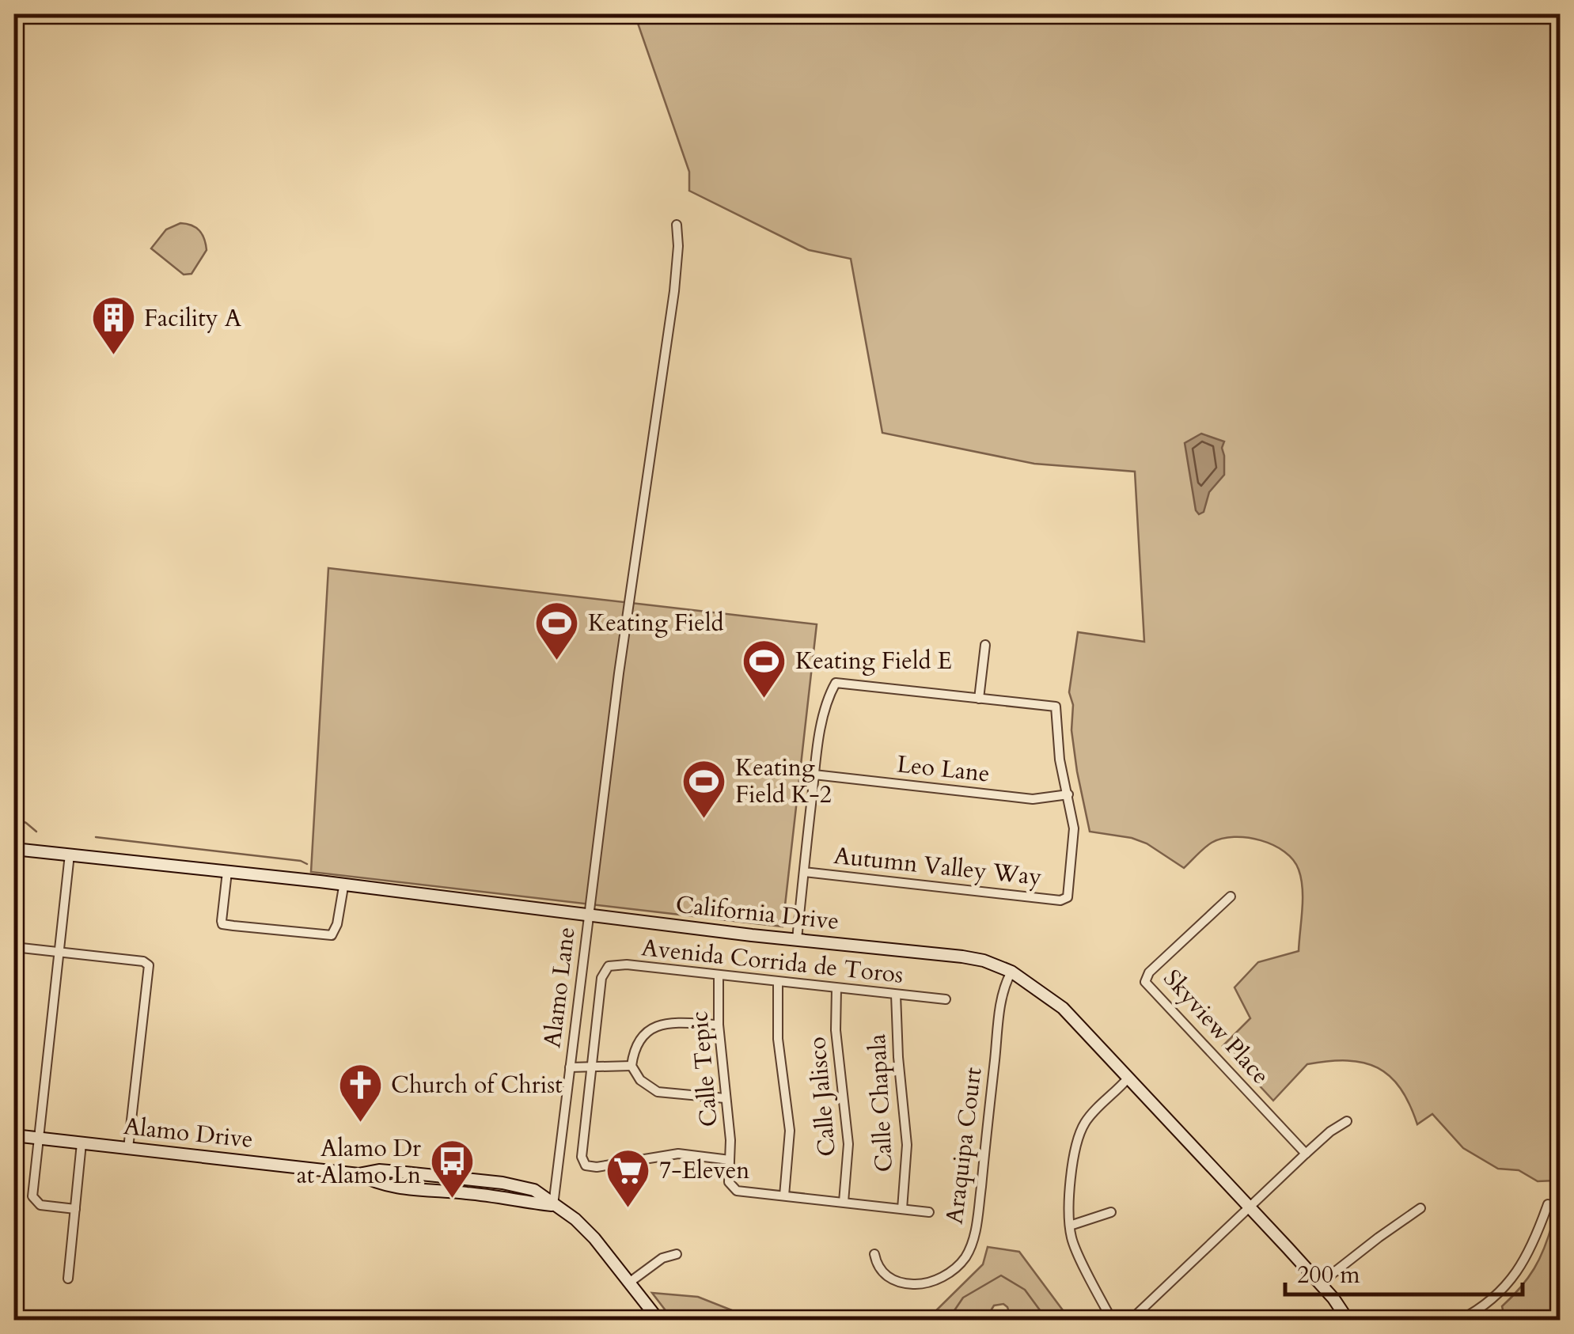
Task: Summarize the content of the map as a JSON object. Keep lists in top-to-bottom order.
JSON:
{
  "streets": {
    "street": [
      "Leo Lane",
      "Autumn Valley Way",
      "California Drive",
      "Avenida Corrida de Toros",
      "Alamo Lane",
      "Skyview Place",
      "Calle Tepic",
      "Calle Jalisco",
      "Calle Chapala",
      "Alamo Drive",
      "Araquipa Court"
    ]
  },
  "crossings": [
    ["Leo Lane", "Autumn Valley Way"],
    ["California Drive", "Alamo Lane"],
    ["California Drive", "Araquipa Court"],
    ["Avenida Corrida de Toros", "Calle Tepic"],
    ["Avenida Corrida de Toros", "Calle Jalisco"],
    ["Avenida Corrida de Toros", "Calle Chapala"],
    ["Alamo Lane", "Alamo Drive"]
  ],
  "places": {
    "building": ["Facility A"],
    "sports": ["Keating Field", "Keating Field E", "Keating Field K-2"],
    "church": ["Church of Christ"],
    "bus stop": ["Alamo Dr at Alamo Ln"],
    "supermarket": ["7-Eleven"]
  },
  "scale_bar": "200 m"
}
